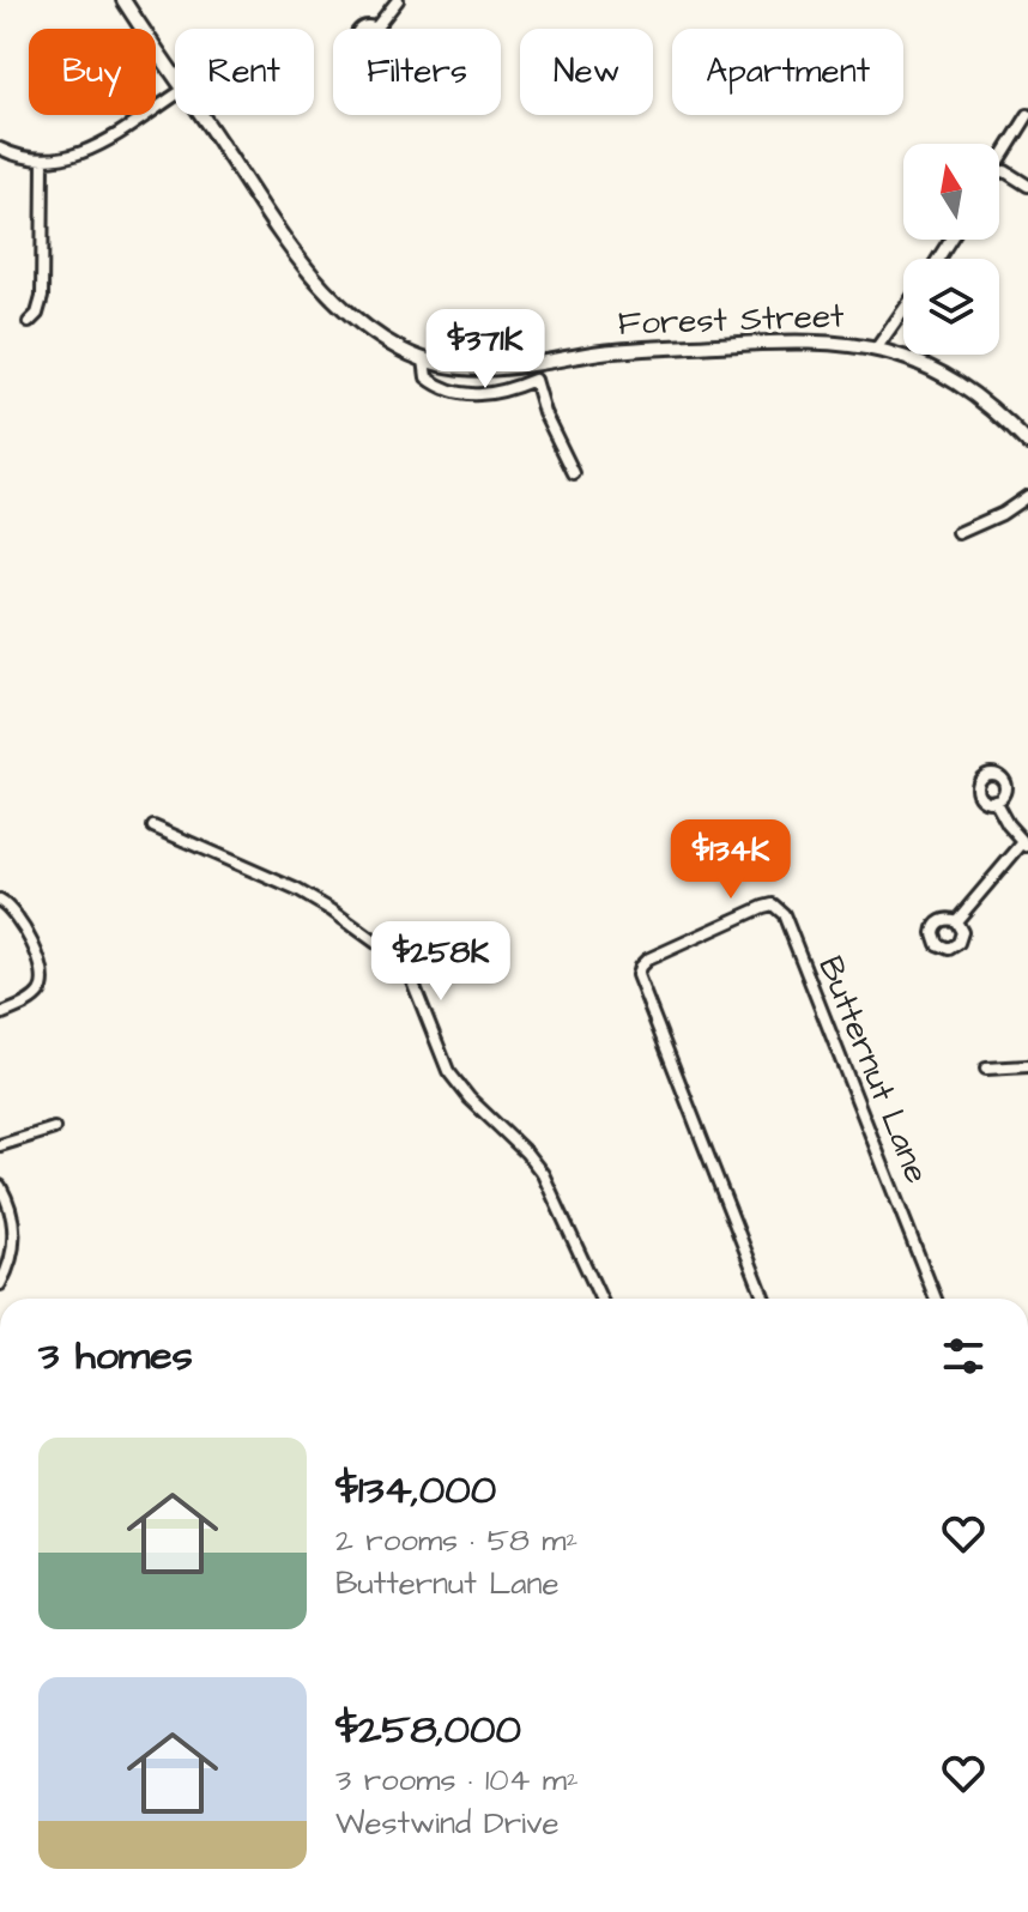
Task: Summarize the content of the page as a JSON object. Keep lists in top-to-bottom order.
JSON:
{
  "streets": {
    "street": ["Forest Street", "Butternut Lane"]
  },
  "north": "top",
  "page": {
    "chip": [
      "Buy",
      "Rent",
      "Filters",
      "New",
      "Apartment"
    ],
    "price": ["$371K", "$134K", "$258K"],
    "heading": "3 homes",
    "list": [
      {
        "name": "$134,000",
        "note": "2 rooms · 58 m² · Butternut Lane"
      },
      {
        "name": "$258,000",
        "note": "3 rooms · 104 m² · Westwind Drive"
      }
    ]
  }
}
